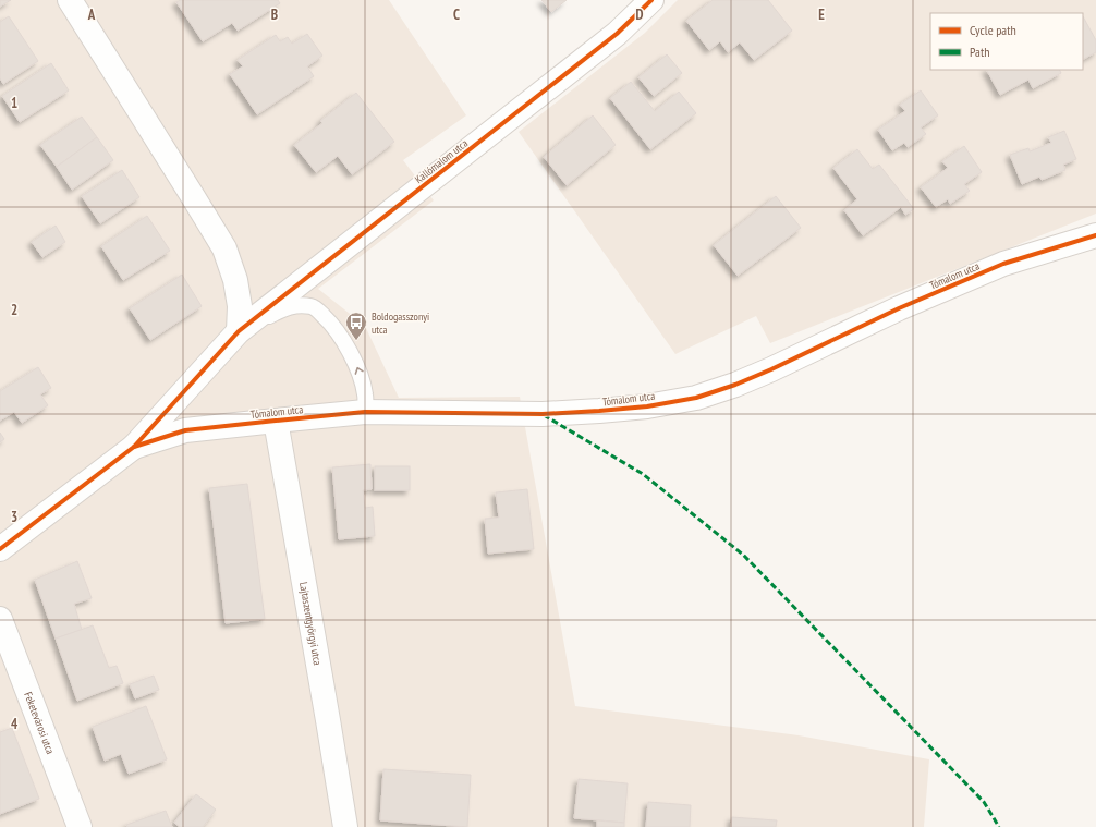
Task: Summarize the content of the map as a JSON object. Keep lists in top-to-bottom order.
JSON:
{
  "streets": {
    "street": [
      "Kallómalom utca",
      "Tómalom utca",
      "Lajtaszentgyörgyi utca",
      "Feketevárosi utca"
    ]
  },
  "crossings": [
    ["Kallómalom utca", "Tómalom utca"],
    ["Tómalom utca", "Lajtaszentgyörgyi utca"]
  ],
  "places": {
    "bus stop": ["Boldogasszonyi utca"]
  },
  "legend": ["Cycle path", "Path"],
  "grid": {
    "columns": [
      "A",
      "B",
      "C",
      "D",
      "E"
    ],
    "rows": [
      "1",
      "2",
      "3",
      "4"
    ]
  }
}
